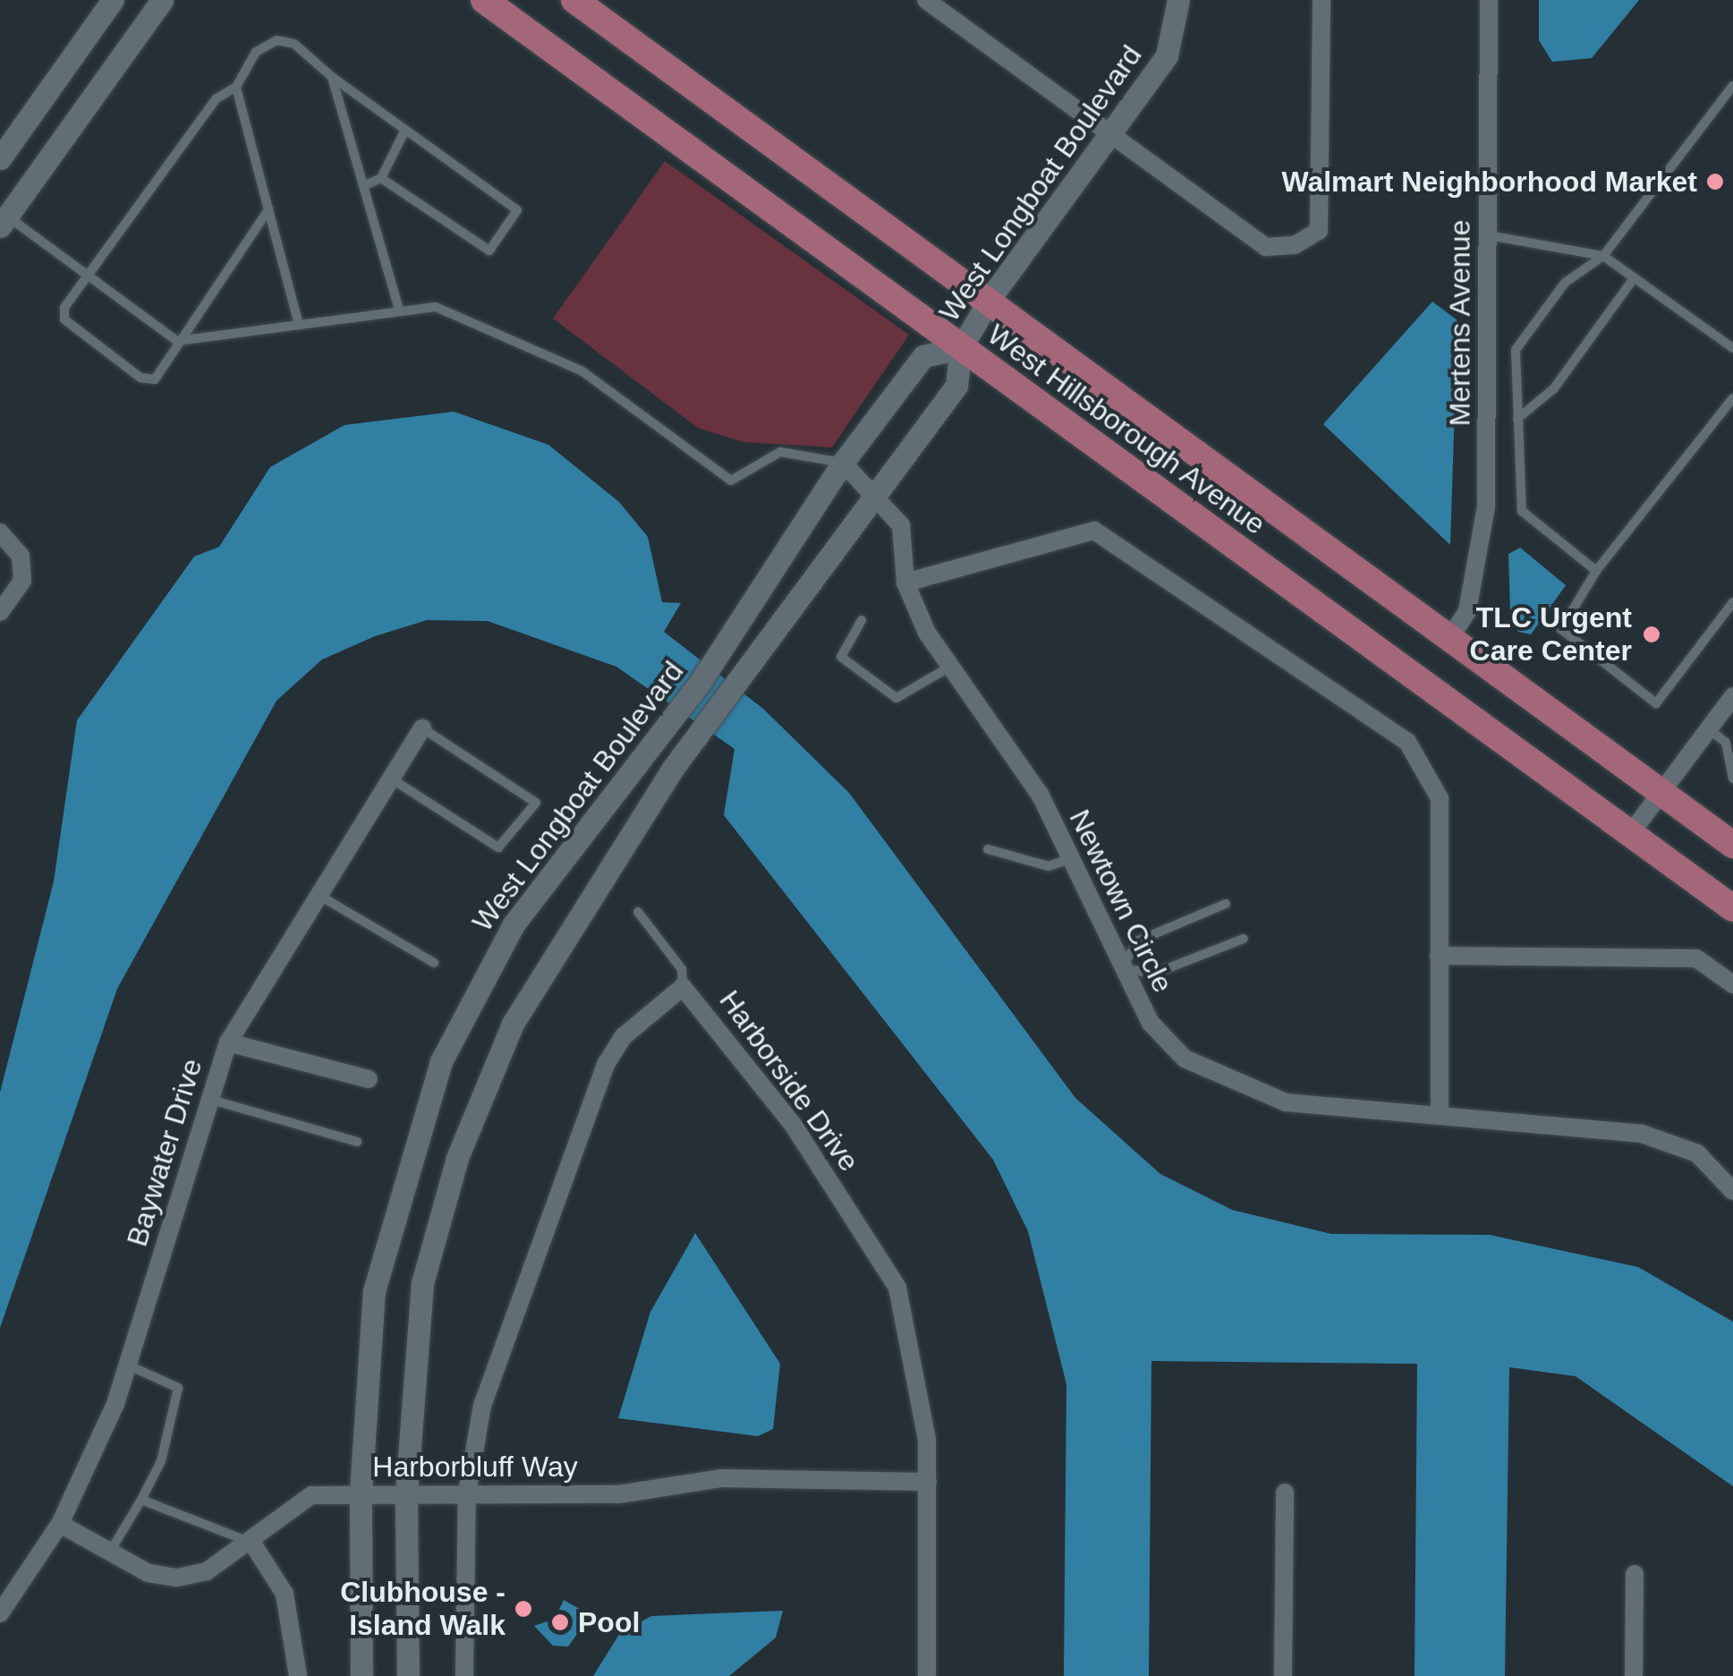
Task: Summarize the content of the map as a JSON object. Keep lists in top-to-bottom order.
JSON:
{
  "streets": {
    "main road": ["West Hillsborough Avenue"],
    "street": [
      "West Longboat Boulevard",
      "Mertens Avenue",
      "Newtown Circle",
      "Harborside Drive",
      "Baywater Drive",
      "Harborbluff Way"
    ]
  },
  "crossings": [
    ["West Longboat Boulevard", "West Hillsborough Avenue"],
    ["West Longboat Boulevard", "Newtown Circle"],
    ["West Longboat Boulevard", "Harborbluff Way"],
    ["Mertens Avenue", "West Hillsborough Avenue"],
    ["Harborside Drive", "Harborbluff Way"],
    ["Baywater Drive", "Harborbluff Way"]
  ],
  "places": [
    "Walmart Neighborhood Market",
    "TLC Urgent Care Center",
    "Clubhouse - Island Walk",
    "Pool"
  ]
}
